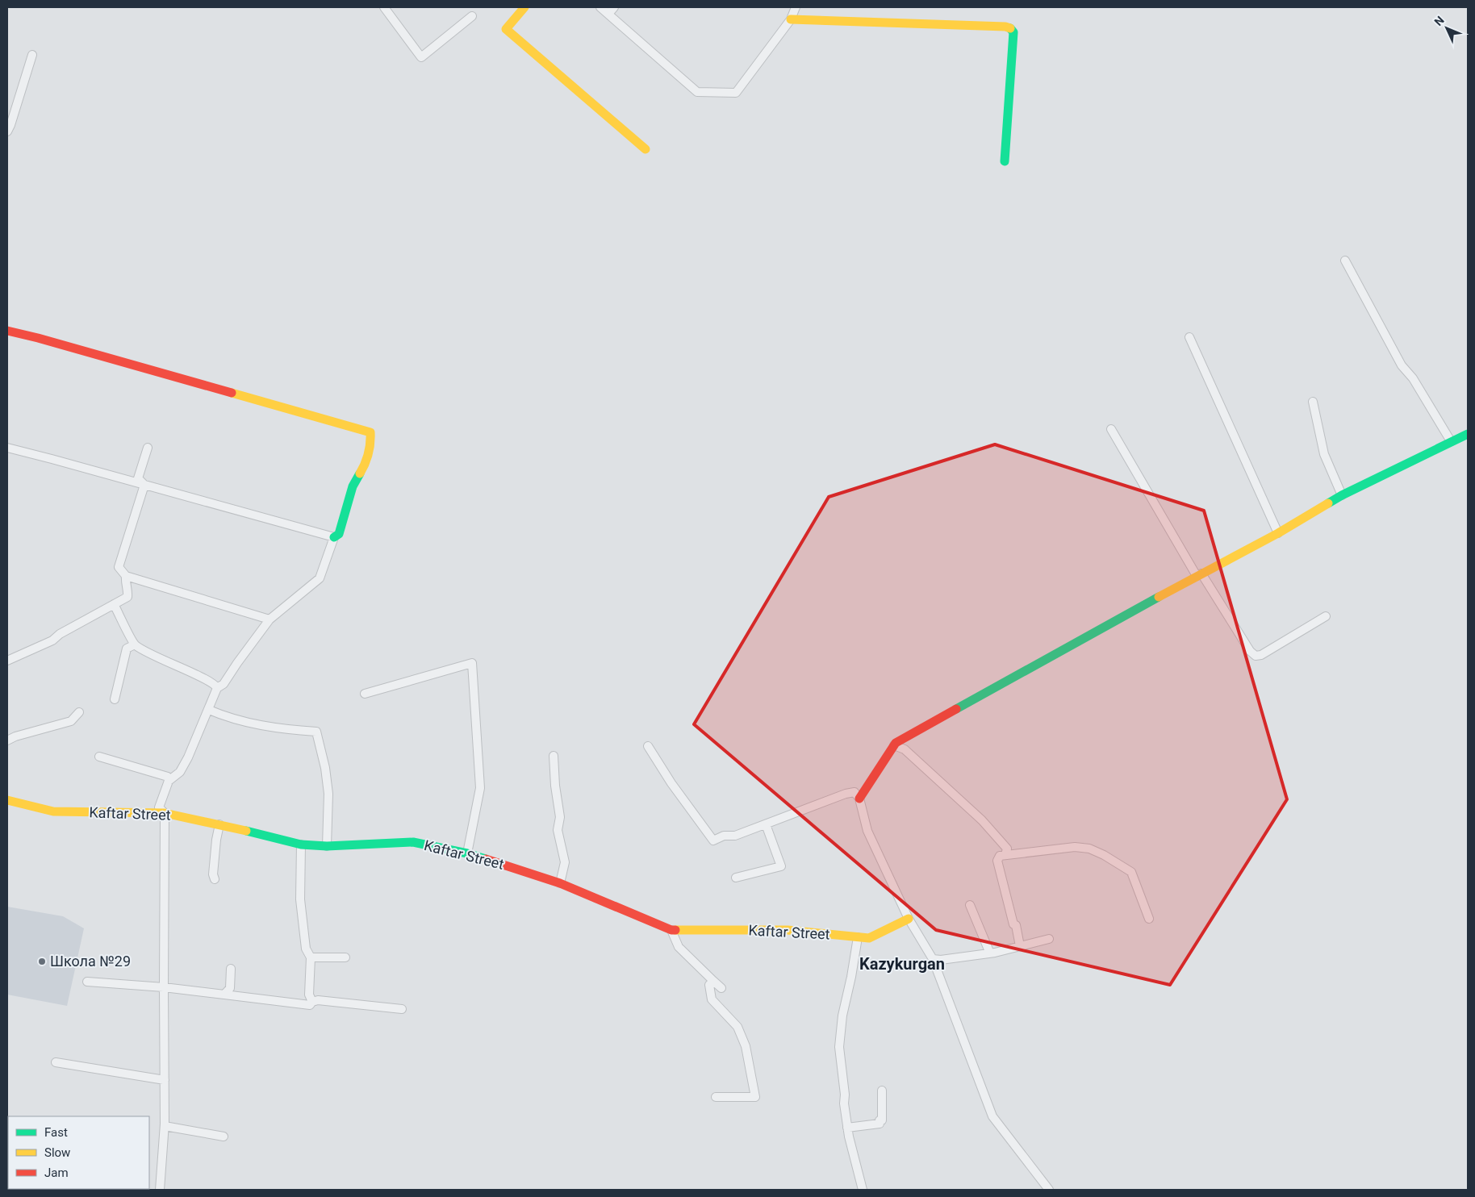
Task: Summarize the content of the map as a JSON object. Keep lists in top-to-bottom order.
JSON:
{
  "streets": {
    "street": ["Kaftar Street"]
  },
  "districts": ["Kazykurgan"],
  "places": ["Школа №29"],
  "legend": ["Fast", "Slow", "Jam"],
  "north": "top left"
}
